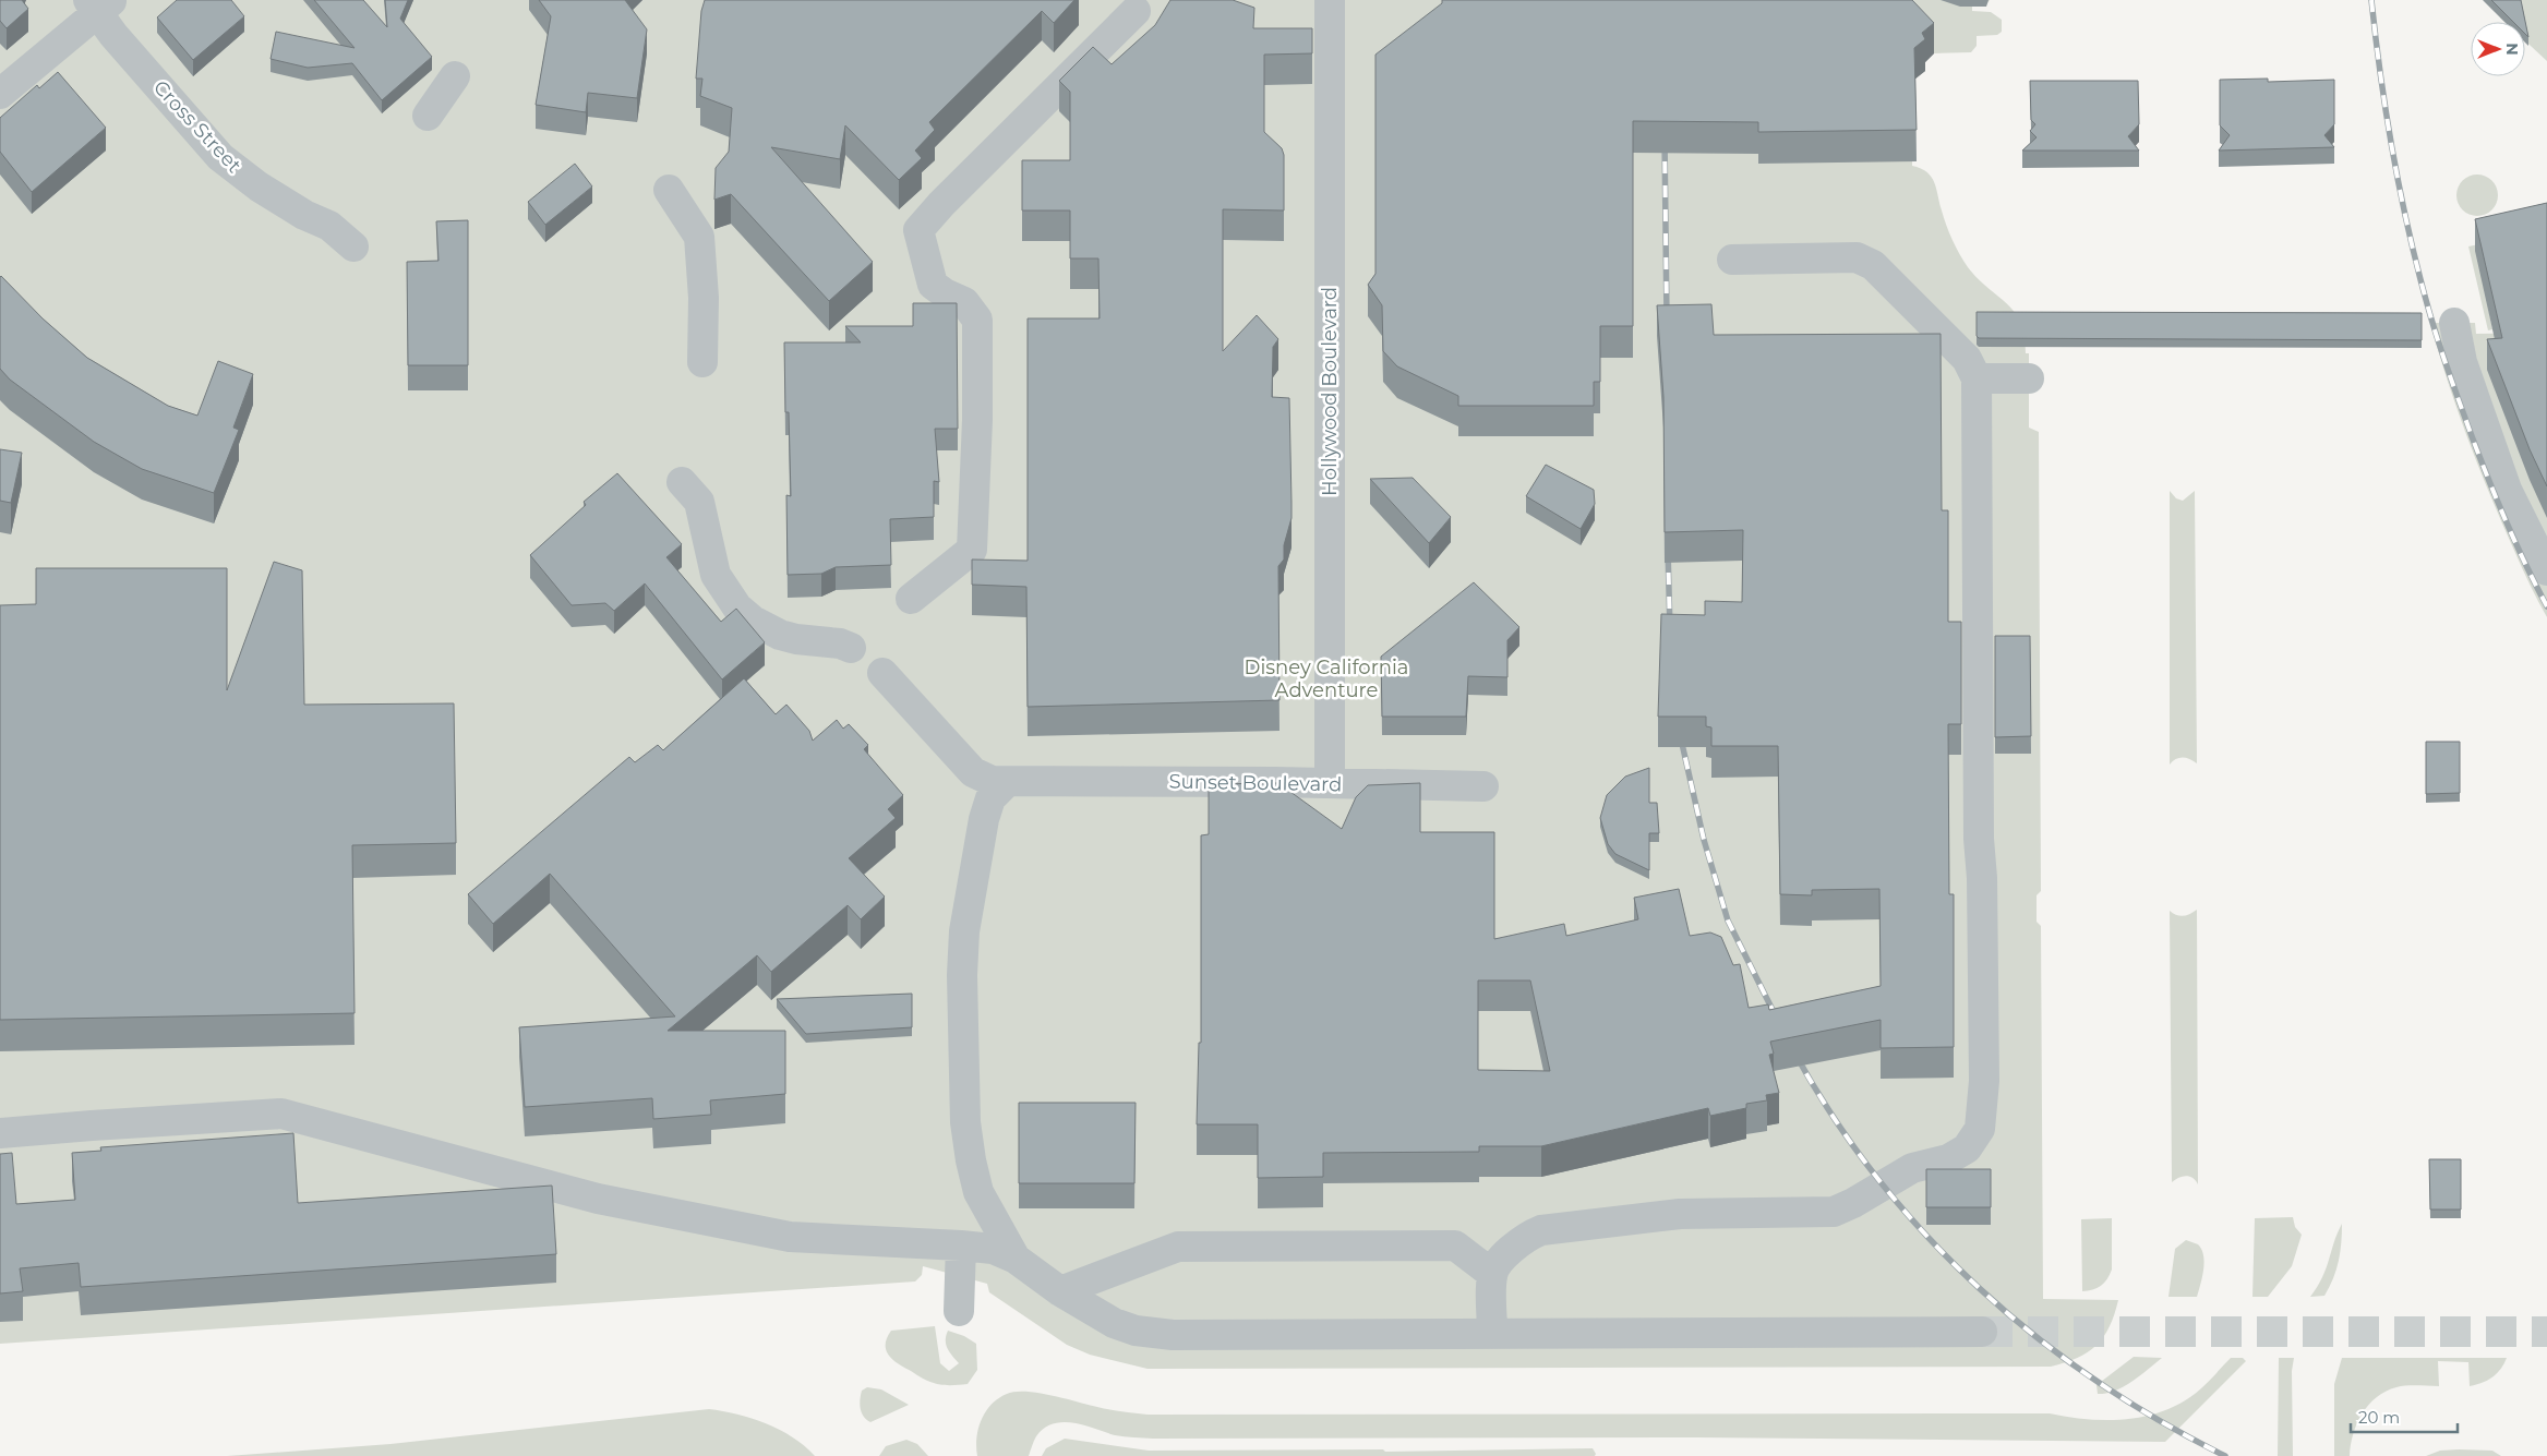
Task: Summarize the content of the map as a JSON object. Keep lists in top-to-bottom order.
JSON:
{
  "streets": {
    "street": ["Cross Street", "Hollywood Boulevard", "Sunset Boulevard"]
  },
  "crossings": [
    ["Hollywood Boulevard", "Sunset Boulevard"]
  ],
  "parks": ["Disney California Adventure"],
  "scale_bar": "20 m",
  "north": "right"
}
